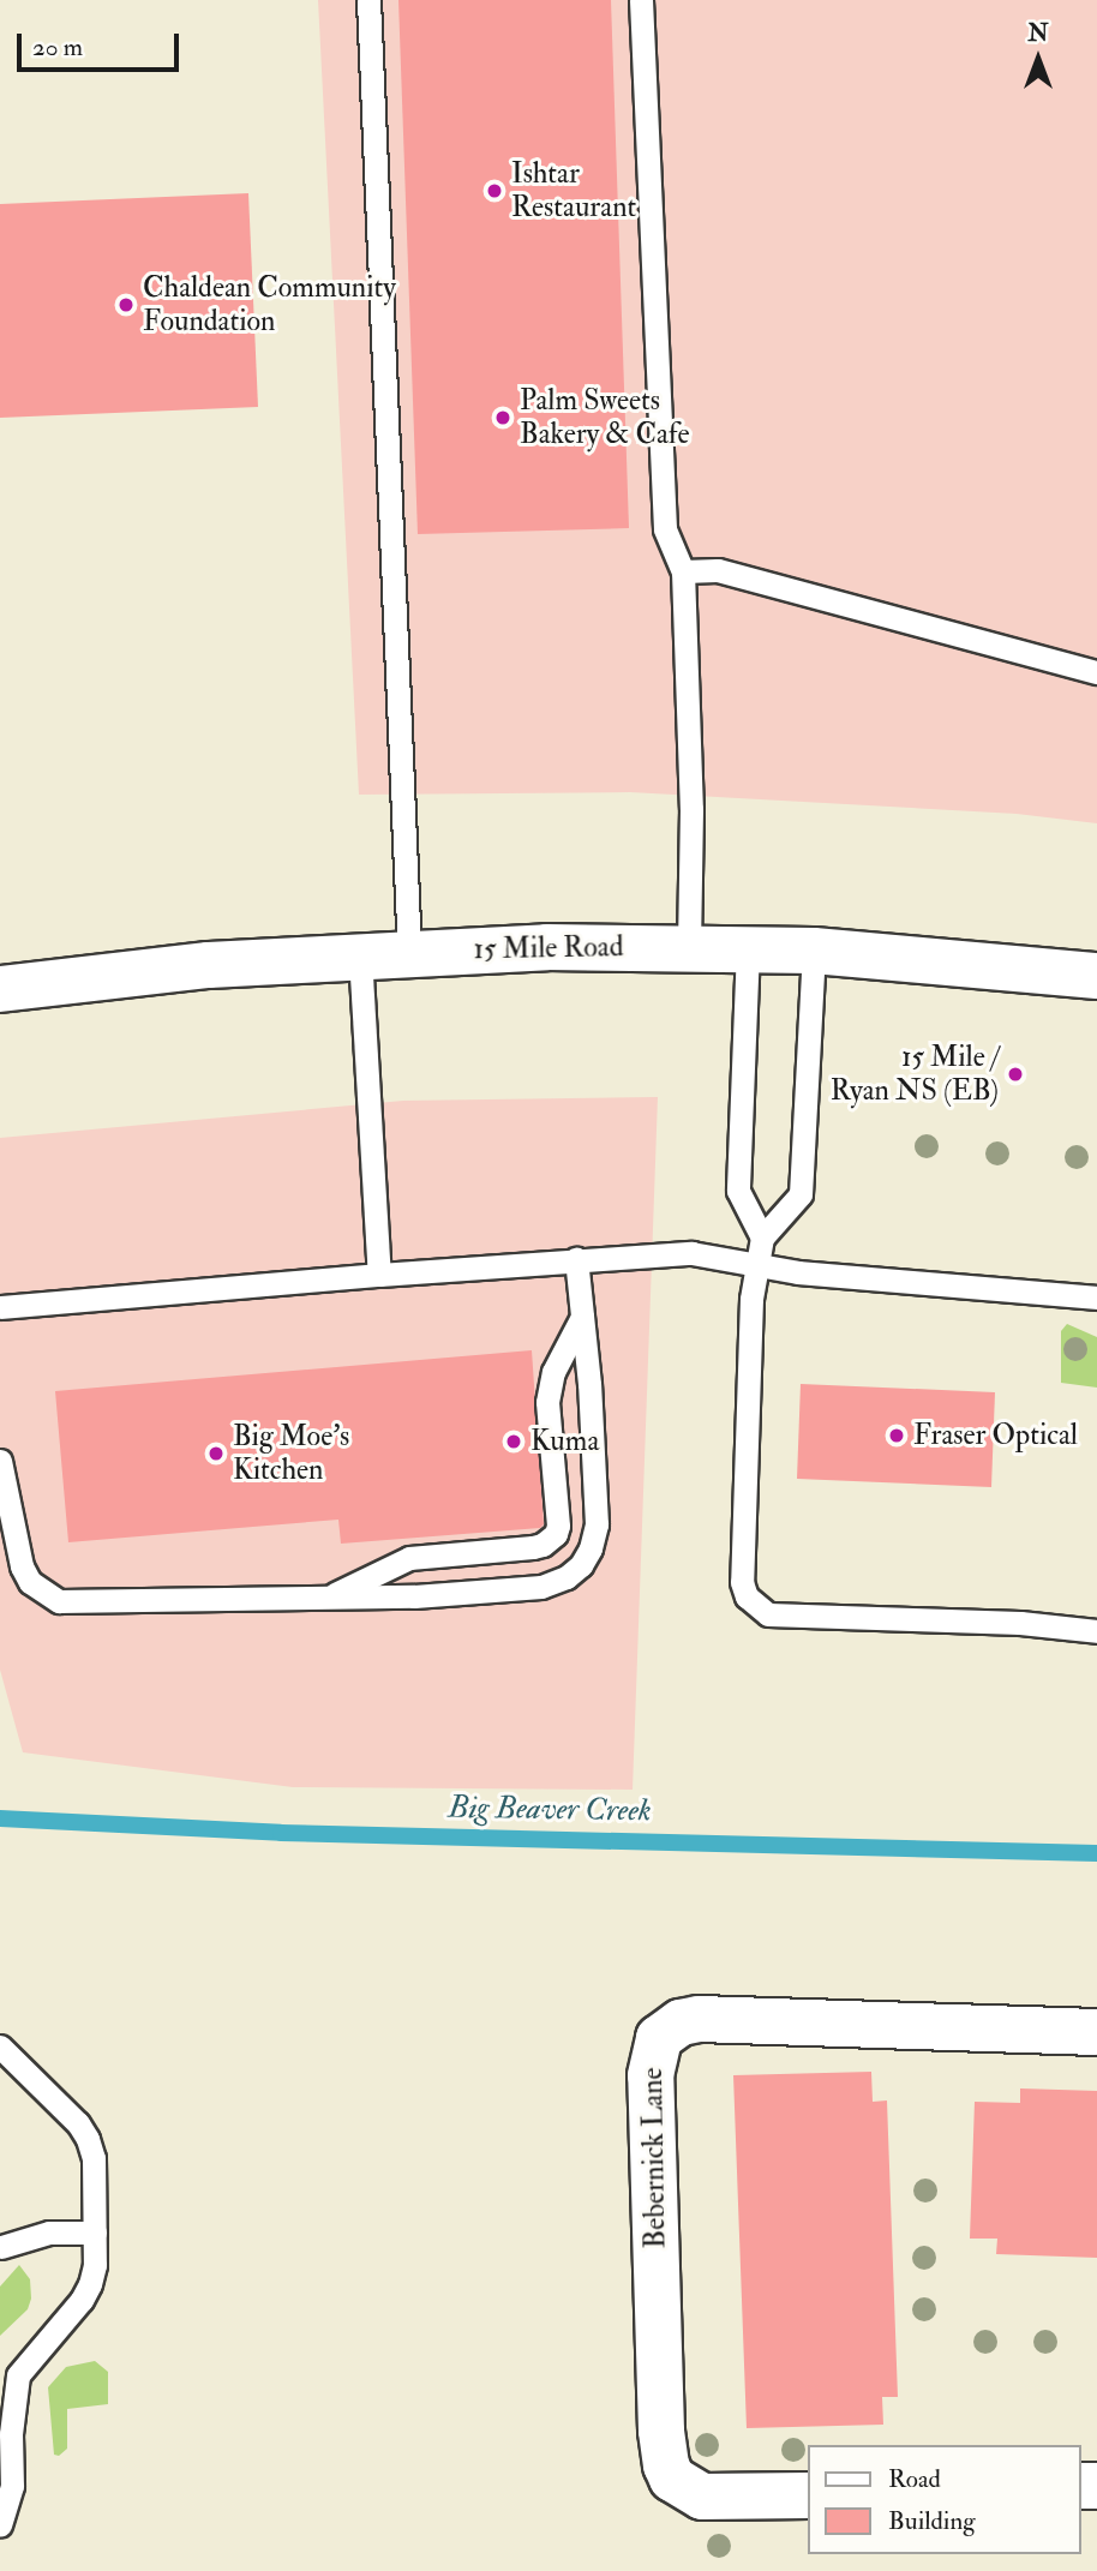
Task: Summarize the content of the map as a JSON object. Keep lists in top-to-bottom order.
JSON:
{
  "streets": {
    "main road": ["15 Mile Road", "Bebernick Lane"]
  },
  "water": ["Big Beaver Creek"],
  "places": [
    "Ishtar Restaurant",
    "Chaldean Community Foundation",
    "Palm Sweets Bakery & Cafe",
    "15 Mile / Ryan NS (EB)",
    "Fraser Optical",
    "Kuma",
    "Big Moe's Kitchen"
  ],
  "legend": ["Road", "Building"],
  "scale_bar": "20 m",
  "north": "top"
}
